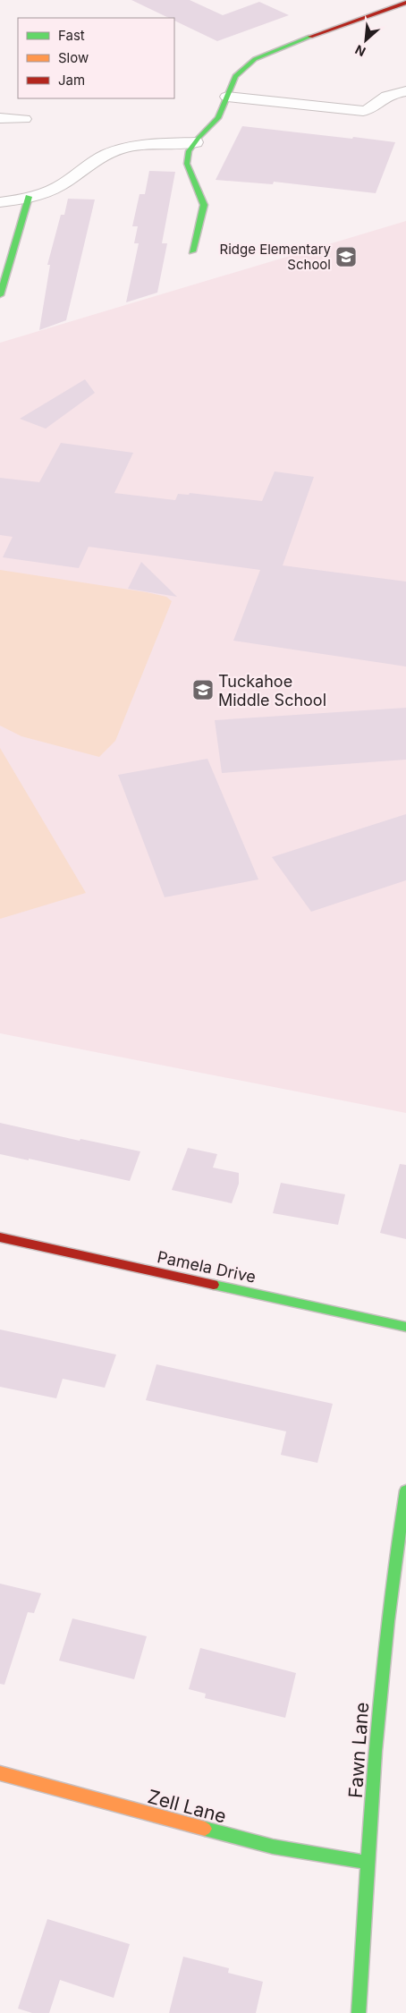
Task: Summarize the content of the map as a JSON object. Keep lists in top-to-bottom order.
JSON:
{
  "streets": {
    "street": ["Pamela Drive", "Fawn Lane", "Zell Lane"]
  },
  "crossings": [
    ["Fawn Lane", "Zell Lane"]
  ],
  "places": {
    "school or university": ["Ridge Elementary School", "Tuckahoe Middle School"]
  },
  "legend": ["Fast", "Slow", "Jam"],
  "north": "bottom left"
}
